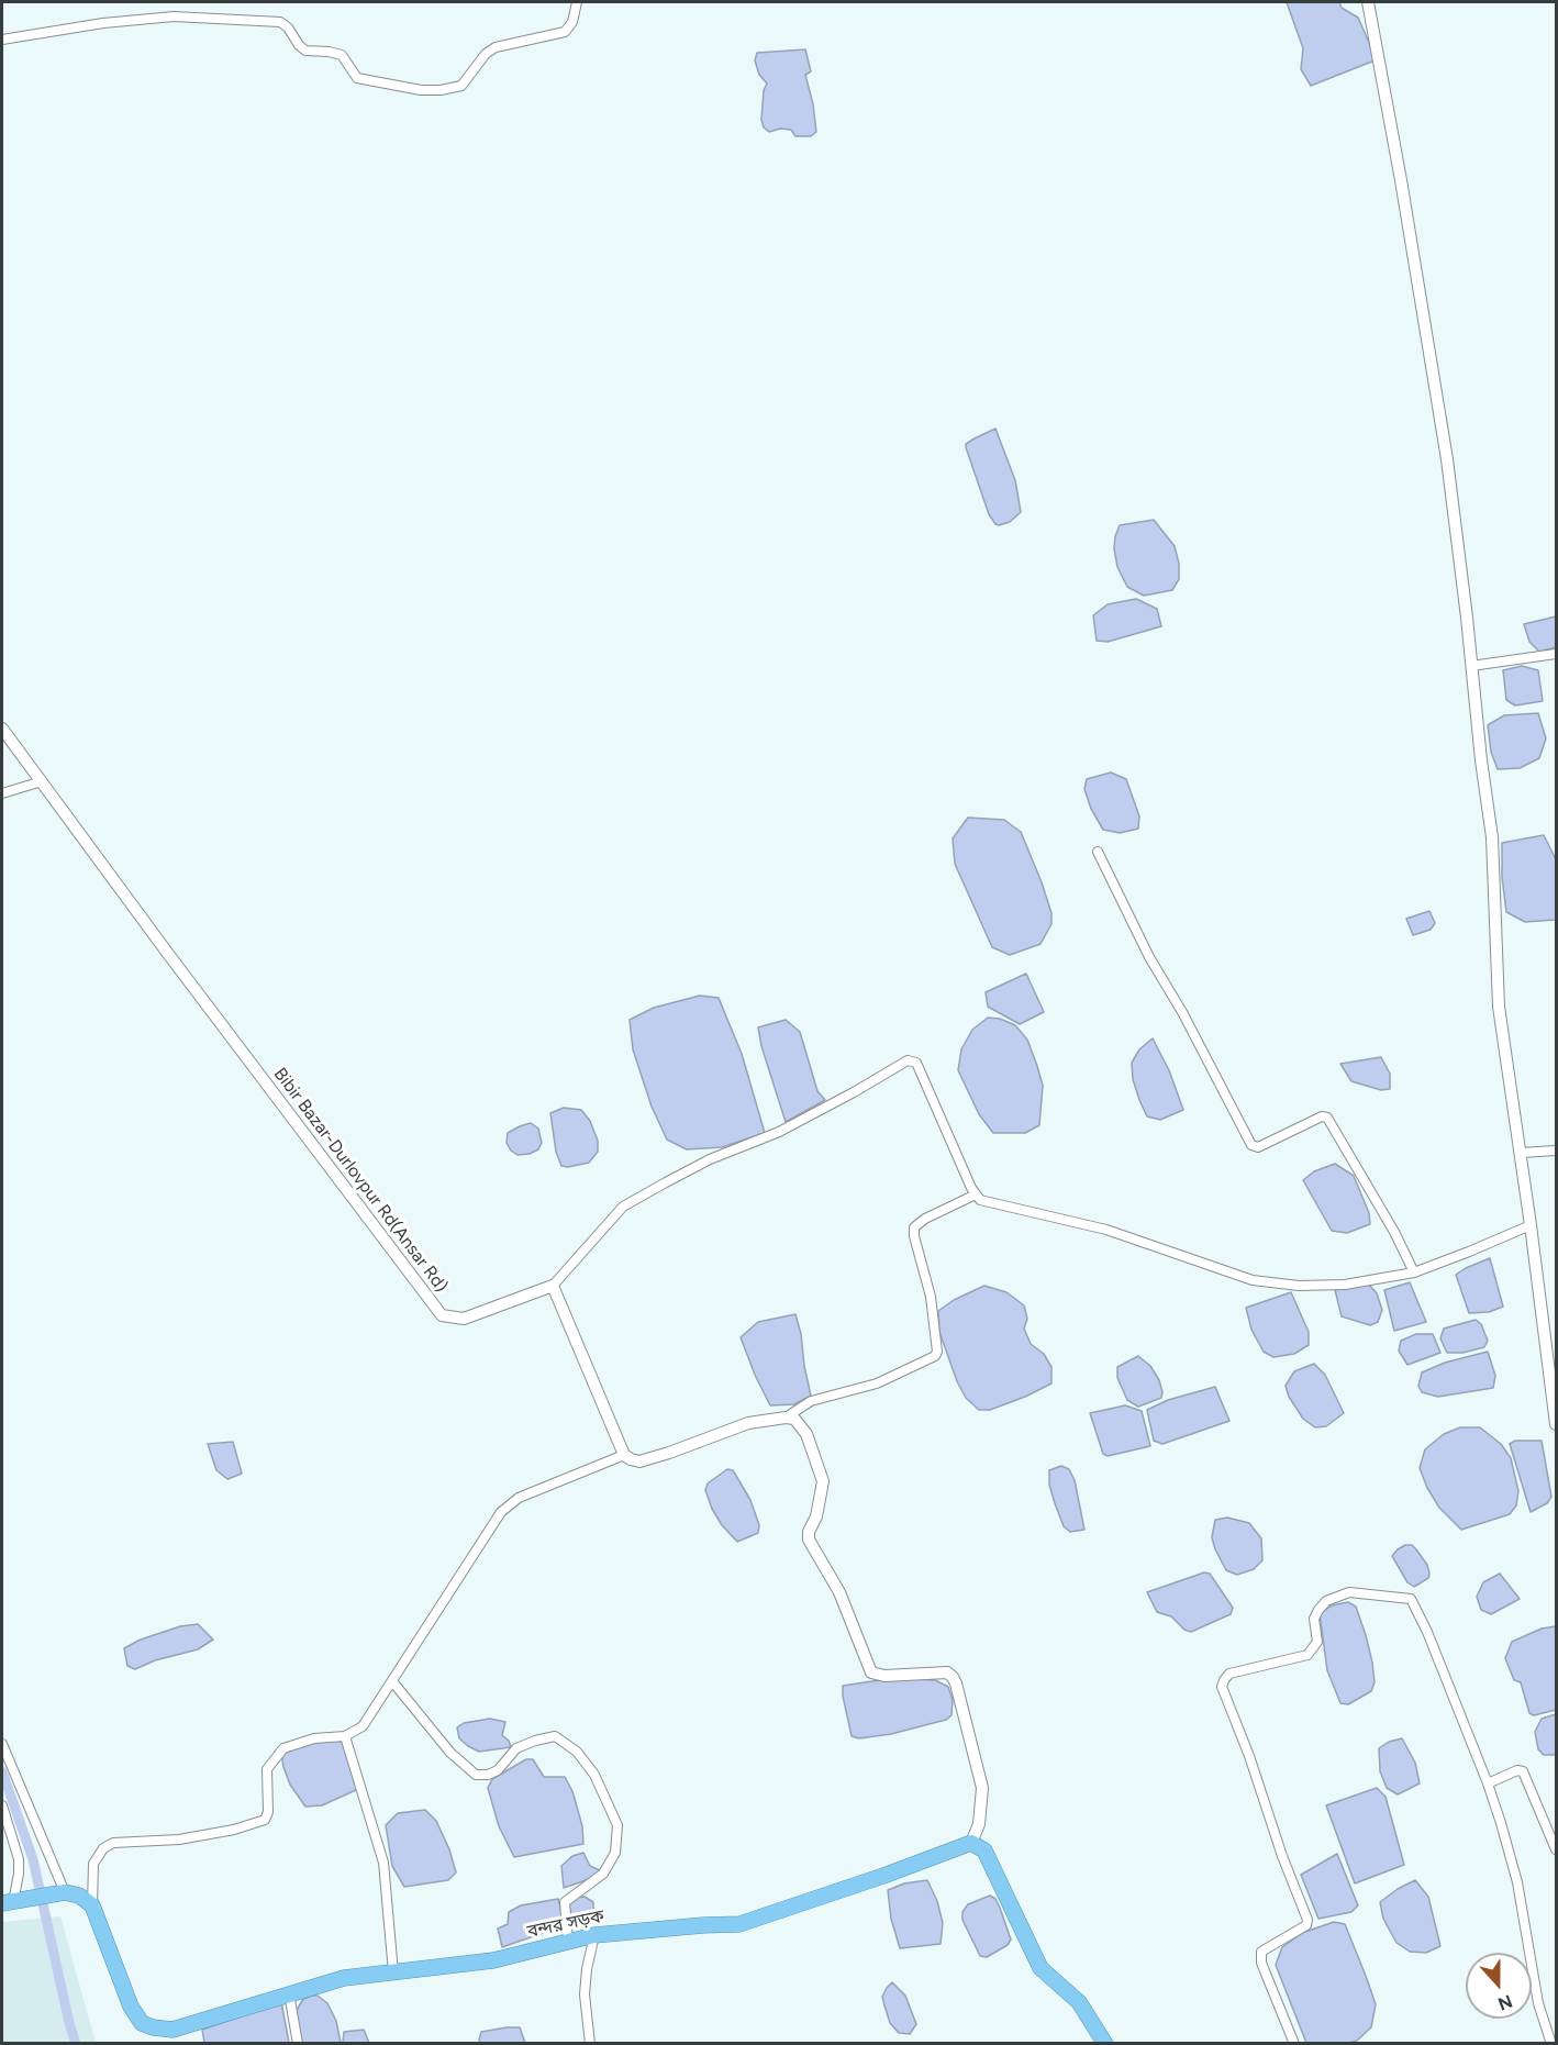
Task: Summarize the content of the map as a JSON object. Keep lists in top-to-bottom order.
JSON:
{
  "streets": {
    "highway": ["বন্দর সড়ক"],
    "street": ["Bibir Bazar-Durlovpur Rd(Ansar Rd)"]
  },
  "north": "bottom"
}
